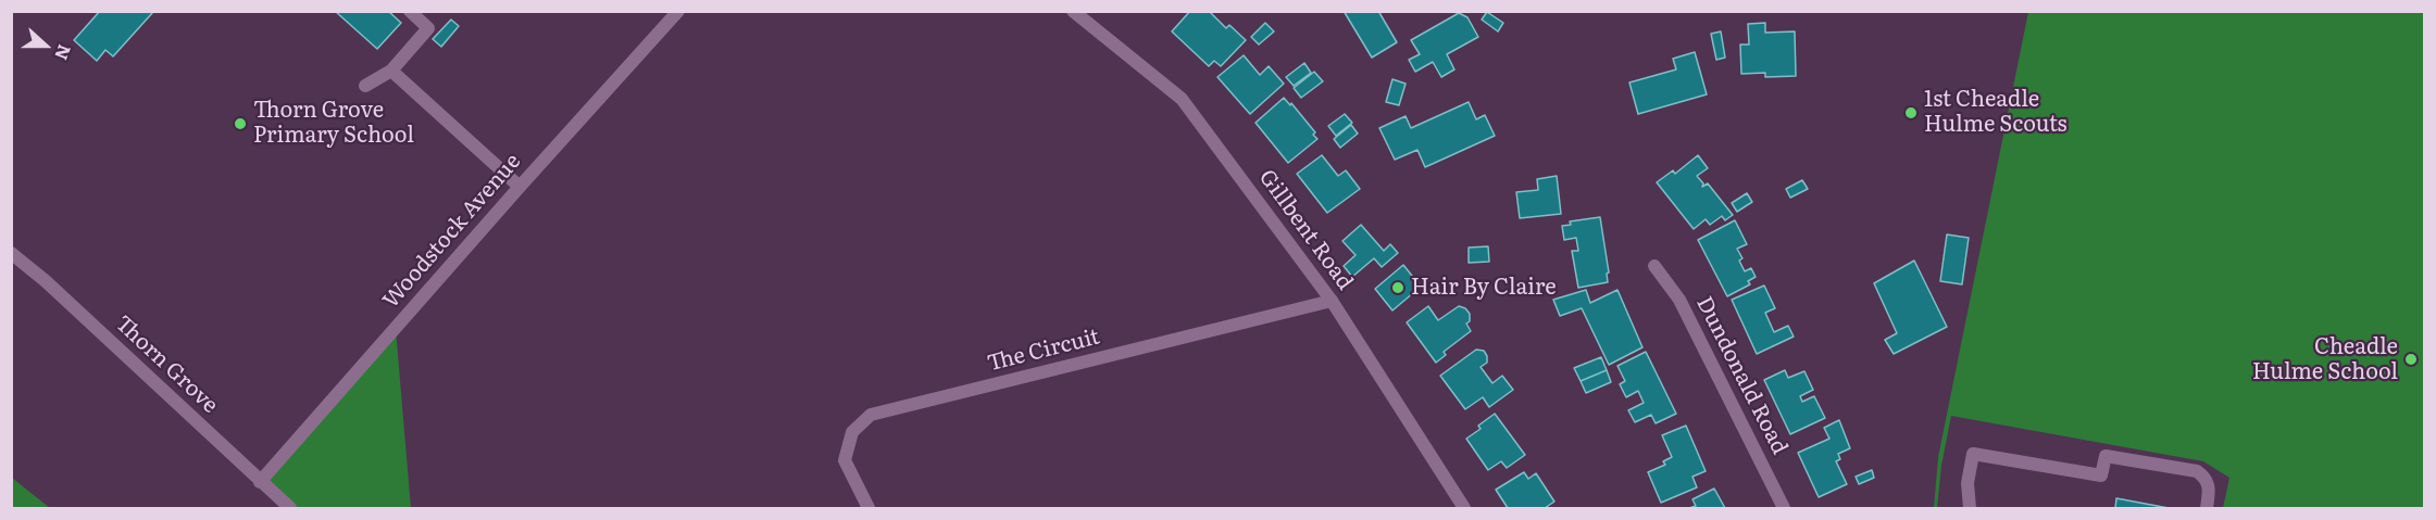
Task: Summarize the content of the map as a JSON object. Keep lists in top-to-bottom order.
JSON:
{
  "streets": {
    "street": [
      "Gillbent Road",
      "Woodstock Avenue",
      "The Circuit",
      "Thorn Grove",
      "Dundonald Road"
    ]
  },
  "crossings": [
    ["Gillbent Road", "The Circuit"],
    ["Woodstock Avenue", "Thorn Grove"]
  ],
  "places": [
    "1st Cheadle Hulme Scouts",
    "Thorn Grove Primary School",
    "Hair By Claire",
    "Cheadle Hulme School"
  ],
  "north": "right"
}
